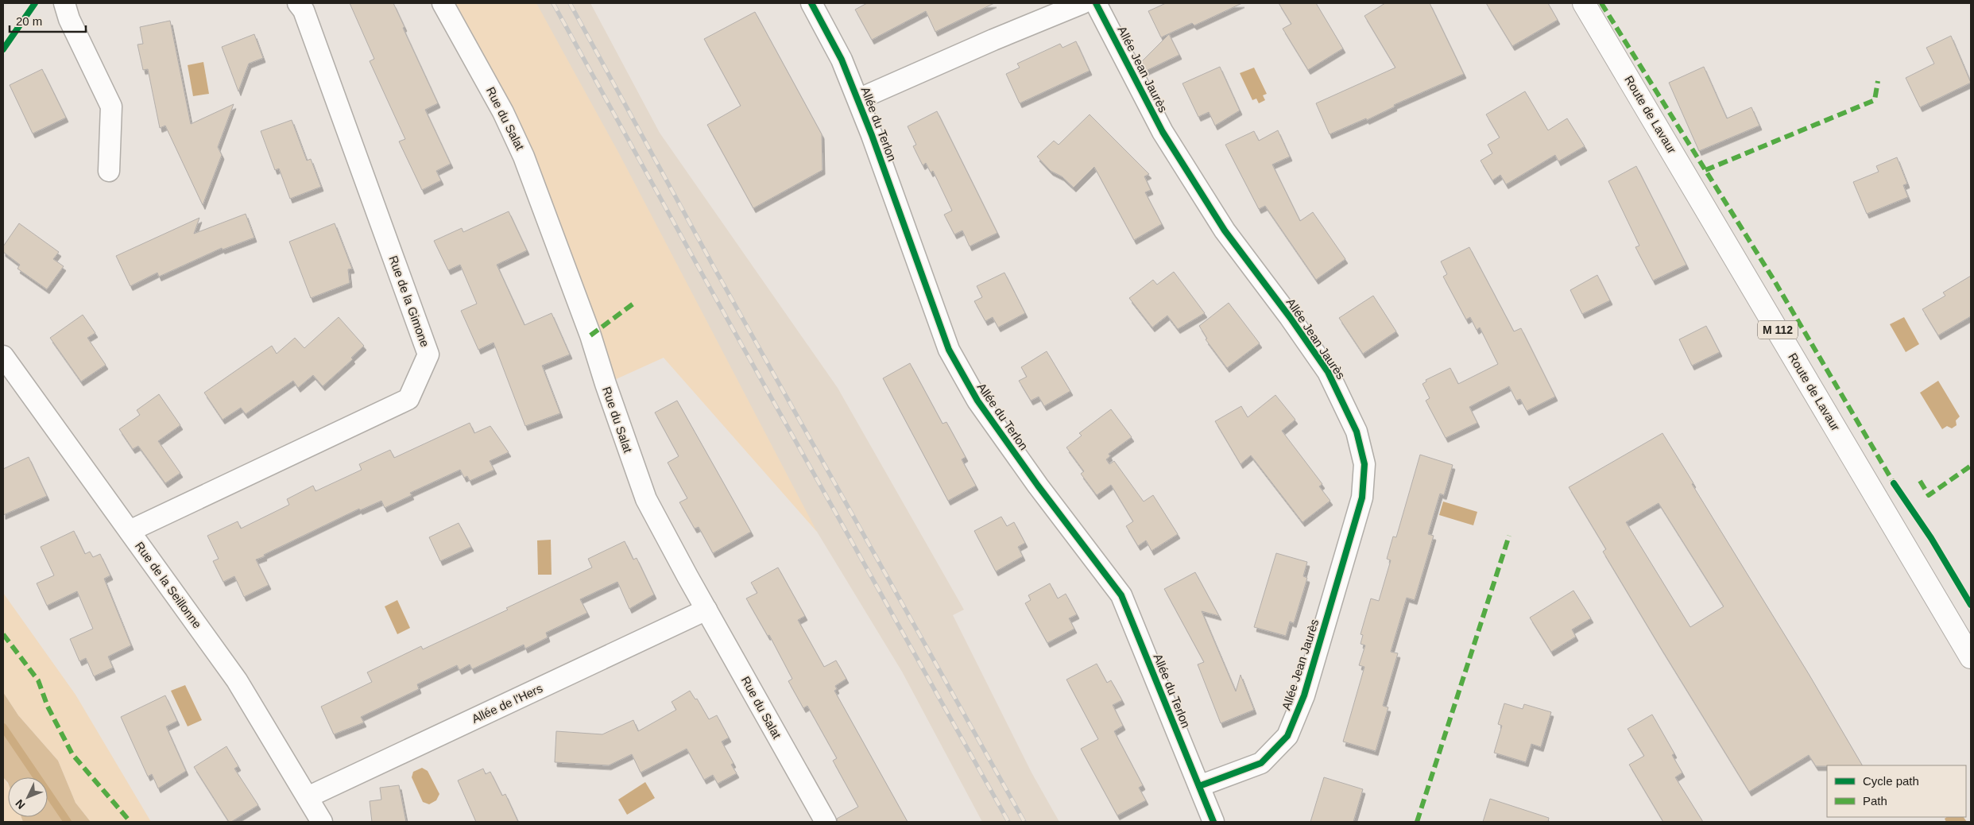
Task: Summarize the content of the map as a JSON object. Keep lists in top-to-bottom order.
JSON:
{
  "streets": {
    "main road": ["Route de Lavaur", "M 112"],
    "street": [
      "Allée Jean Jaurès",
      "Rue du Salat",
      "Allée du Terlon",
      "Rue de la Gimone",
      "Rue de la Seillonne",
      "Allée de l'Hers"
    ]
  },
  "crossings": [
    ["Allée Jean Jaurès", "Allée du Terlon"],
    ["Rue du Salat", "Allée de l'Hers"],
    ["Rue de la Gimone", "Rue de la Seillonne"],
    ["Rue de la Seillonne", "Allée de l'Hers"]
  ],
  "legend": ["Cycle path", "Path"],
  "scale_bar": "20 m",
  "north": "bottom left"
}
